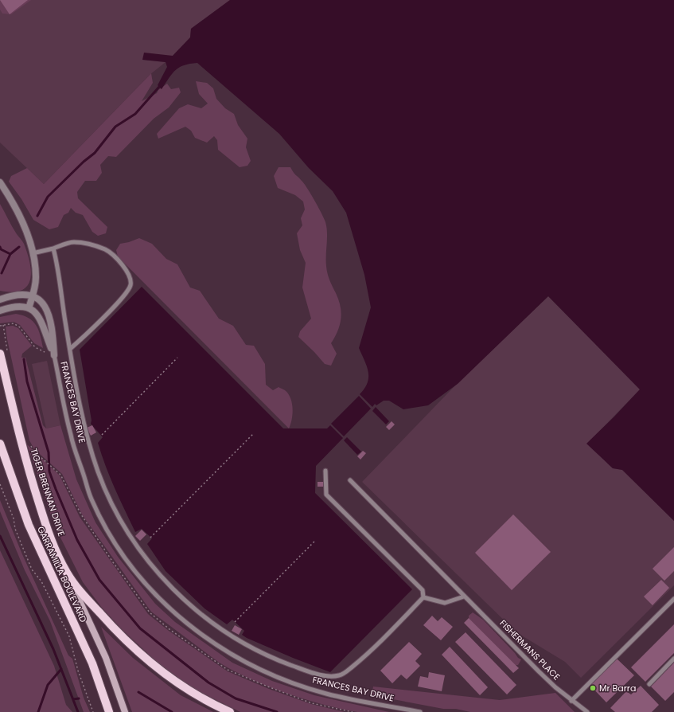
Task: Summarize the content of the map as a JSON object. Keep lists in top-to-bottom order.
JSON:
{
  "streets": {
    "main road": ["TIGER BRENNAN DRIVE", "GARRAMILLA BOULEVARD"],
    "street": ["FRANCES BAY DRIVE"],
    "lane": ["FISHERMANS PLACE"]
  },
  "crossings": [
    ["TIGER BRENNAN DRIVE", "GARRAMILLA BOULEVARD"]
  ],
  "places": ["Mr Barra"]
}
